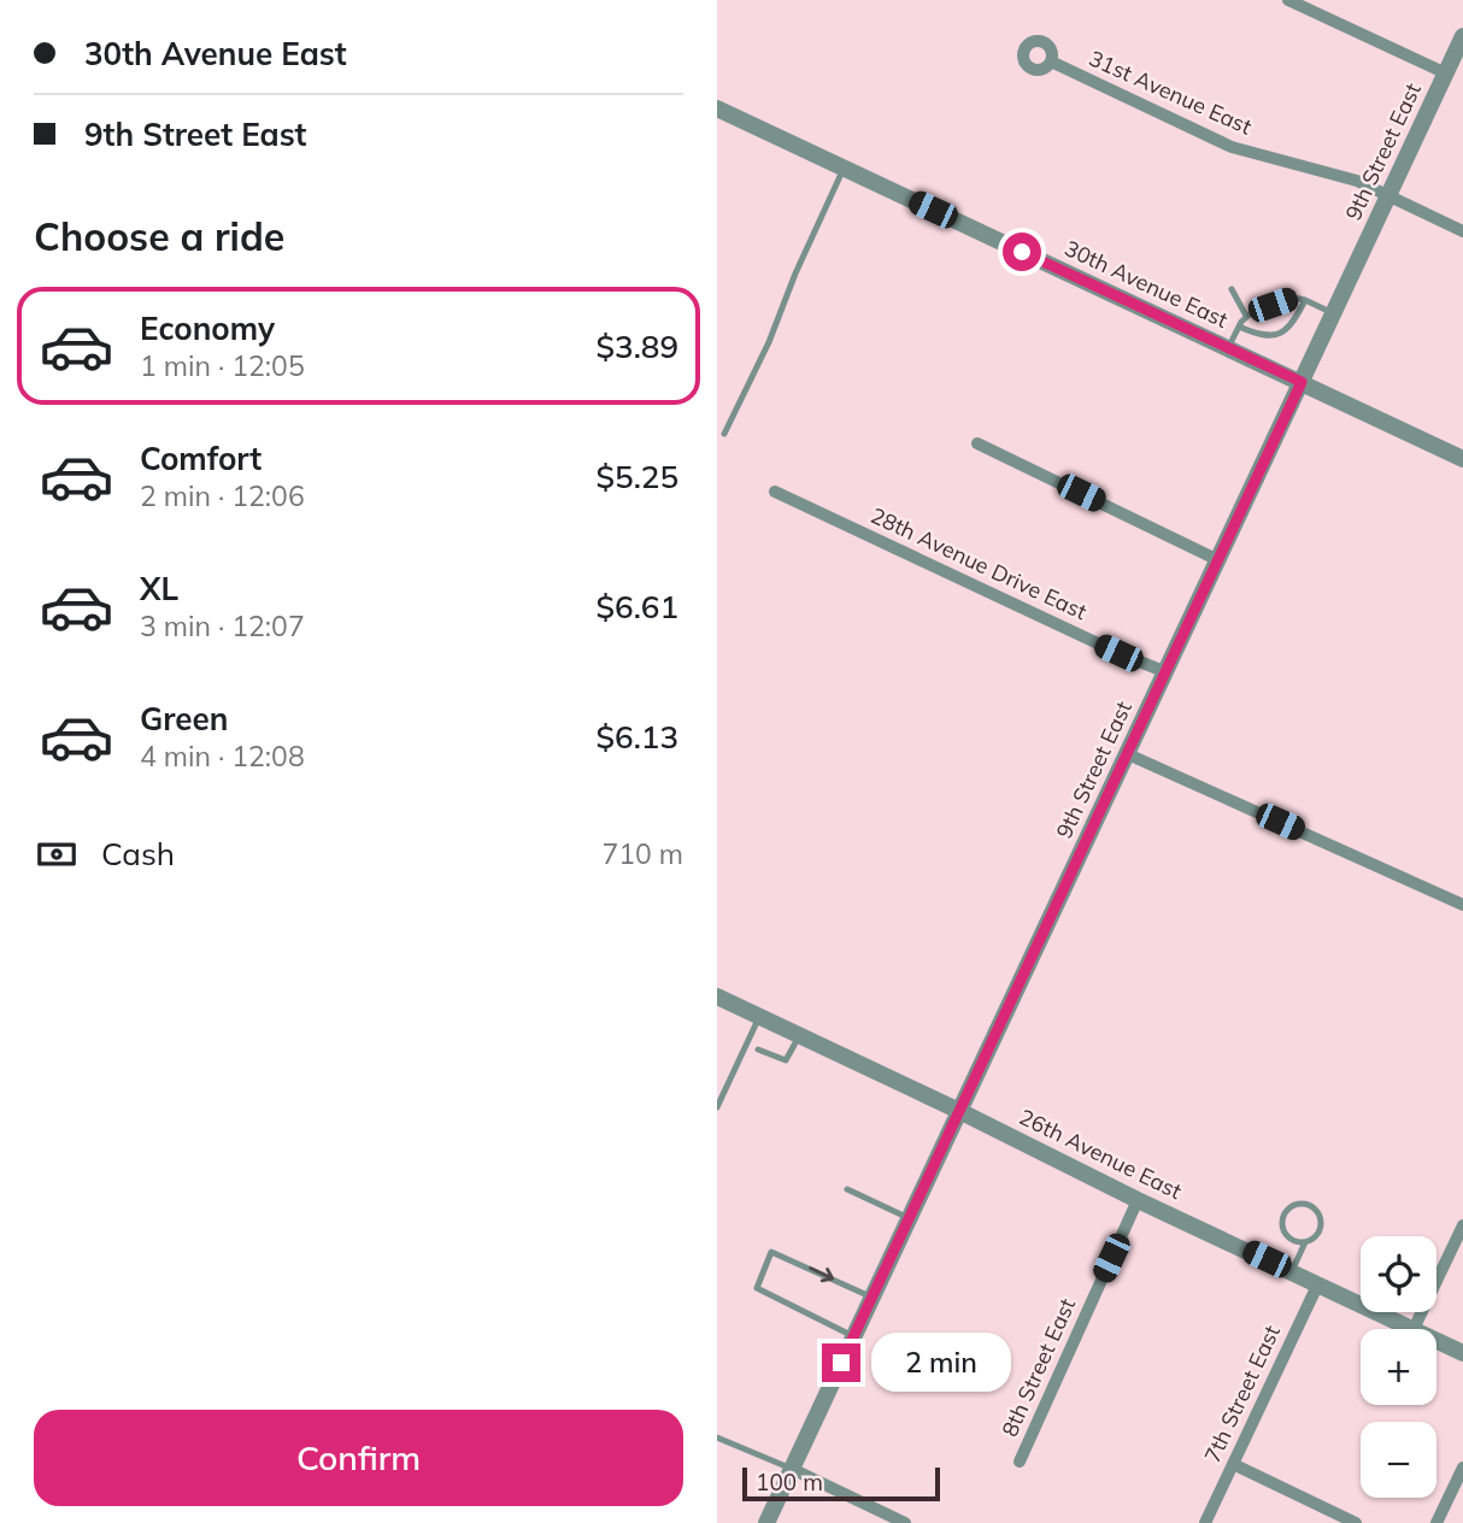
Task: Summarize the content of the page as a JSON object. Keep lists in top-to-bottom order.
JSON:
{
  "streets": {
    "street": [
      "31st Avenue East",
      "9th Street East",
      "30th Avenue East",
      "28th Avenue Drive East",
      "26th Avenue East",
      "8th Street East",
      "7th Street East"
    ]
  },
  "crossings": [
    ["31st Avenue East", "9th Street East"],
    ["9th Street East", "30th Avenue East"],
    ["9th Street East", "28th Avenue Drive East"],
    ["9th Street East", "26th Avenue East"],
    ["26th Avenue East", "8th Street East"],
    ["26th Avenue East", "7th Street East"]
  ],
  "scale_bar": "100 m",
  "page": {
    "banner": ["30th Avenue East", "9th Street East"],
    "heading": "Choose a ride",
    "list": [
      {
        "name": "Economy",
        "note": "1 min · 12:05",
        "value": "$3.89"
      },
      {
        "name": "Comfort",
        "note": "2 min · 12:06",
        "value": "$5.25"
      },
      {
        "name": "XL",
        "note": "3 min · 12:07",
        "value": "$6.61"
      },
      {
        "name": "Green",
        "note": "4 min · 12:08",
        "value": "$6.13"
      }
    ],
    "pay": ["Cash", "710 m"],
    "map_buttons": ["+", "−"],
    "bubble": "2 min",
    "buttons": "Confirm",
    "scale": "100 m"
  }
}
